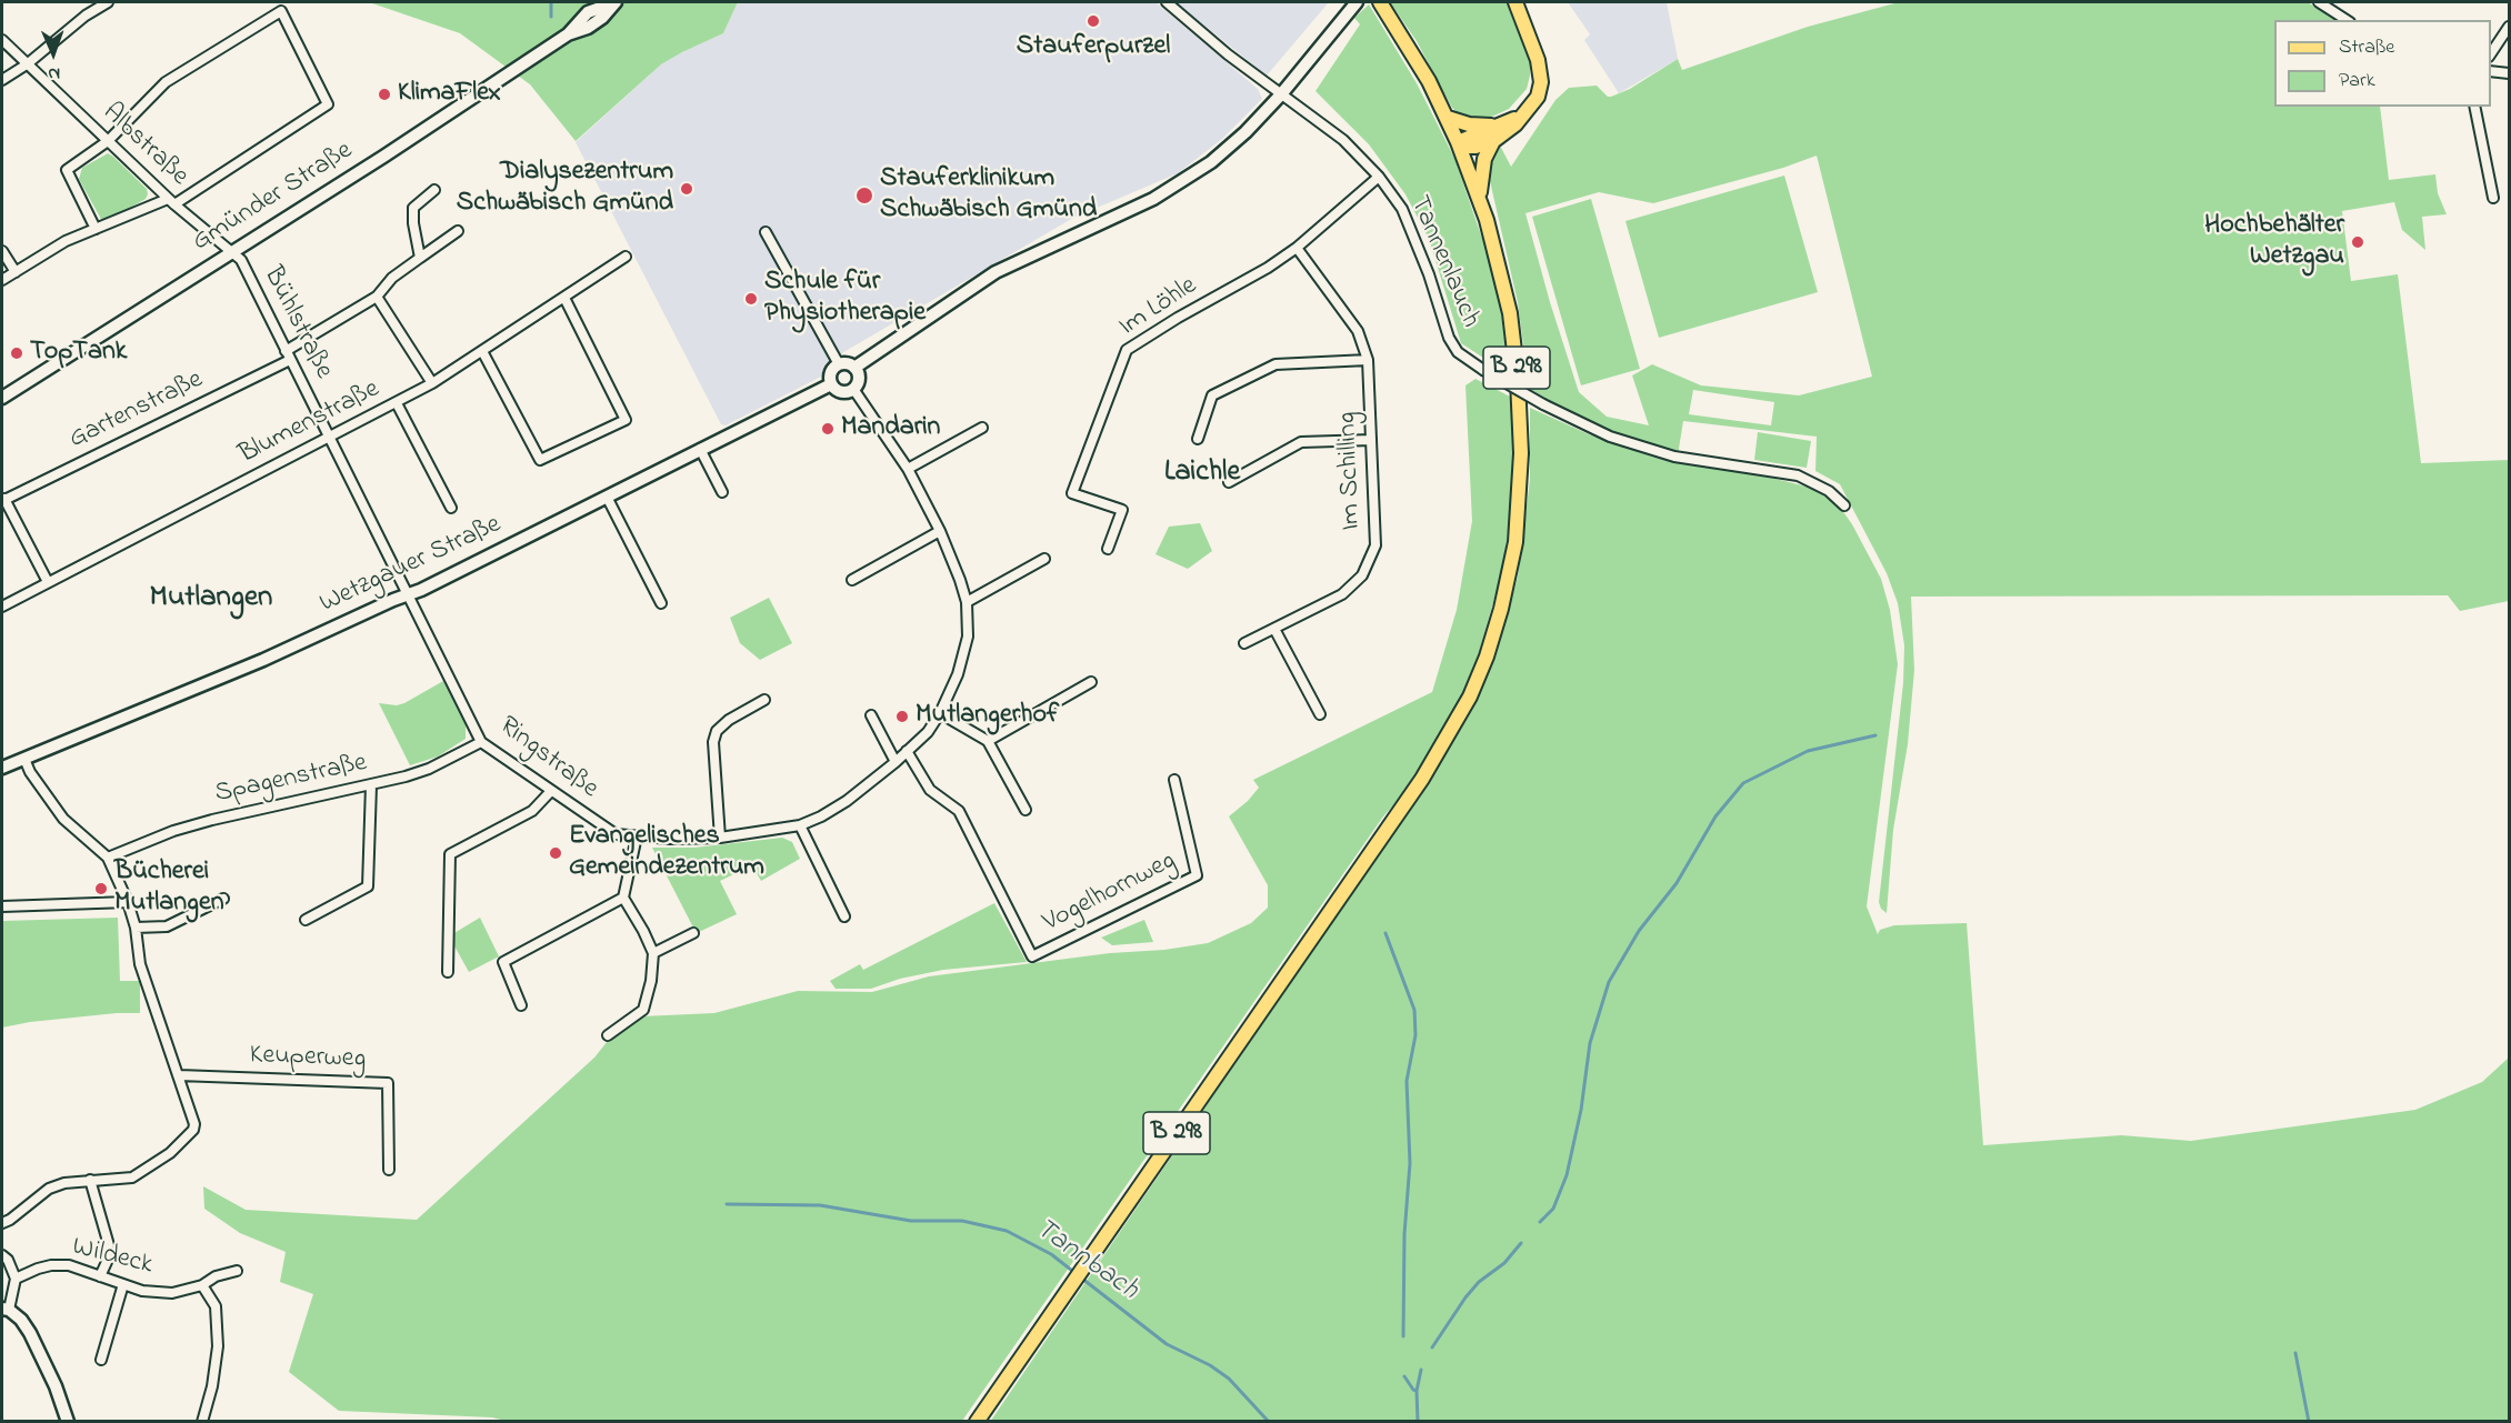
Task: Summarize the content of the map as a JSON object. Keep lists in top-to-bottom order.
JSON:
{
  "streets": {
    "main road": ["B 298"],
    "street": [
      "Albstraße",
      "Gmünder Straße",
      "Tannenlauch",
      "Im Löhle",
      "Bühlstraße",
      "Gartenstraße",
      "Blumenstraße",
      "Im Schilling",
      "Wetzgauer Straße",
      "Ringstraße",
      "Spagenstraße",
      "Vogelhornweg",
      "Keuperweg",
      "Wildeck"
    ]
  },
  "crossings": [
    ["Albstraße", "Gmünder Straße"],
    ["Albstraße", "Bühlstraße"],
    ["Gmünder Straße", "Bühlstraße"],
    ["Tannenlauch", "Im Löhle"],
    ["Im Löhle", "Im Schilling"],
    ["Bühlstraße", "Gartenstraße"],
    ["Bühlstraße", "Blumenstraße"],
    ["Bühlstraße", "Wetzgauer Straße"],
    ["Bühlstraße", "Ringstraße"],
    ["Wetzgauer Straße", "Ringstraße"],
    ["Ringstraße", "Spagenstraße"],
    ["Ringstraße", "Vogelhornweg"]
  ],
  "districts": ["Laichle", "Mutlangen"],
  "water": ["Tannbach"],
  "places": [
    "Stauferpurzel",
    "KlimaFlex",
    "Dialysezentrum Schwäbisch Gmünd",
    "Stauferklinikum Schwäbisch Gmünd",
    "Hochbehälter Wetzgau",
    "Schule für Physiotherapie",
    "TopTank",
    "Mandarin",
    "Mutlangerhof",
    "Evangelisches Gemeindezentrum",
    "Bücherei Mutlangen"
  ],
  "legend": ["Straße", "Park"],
  "north": "bottom"
}
